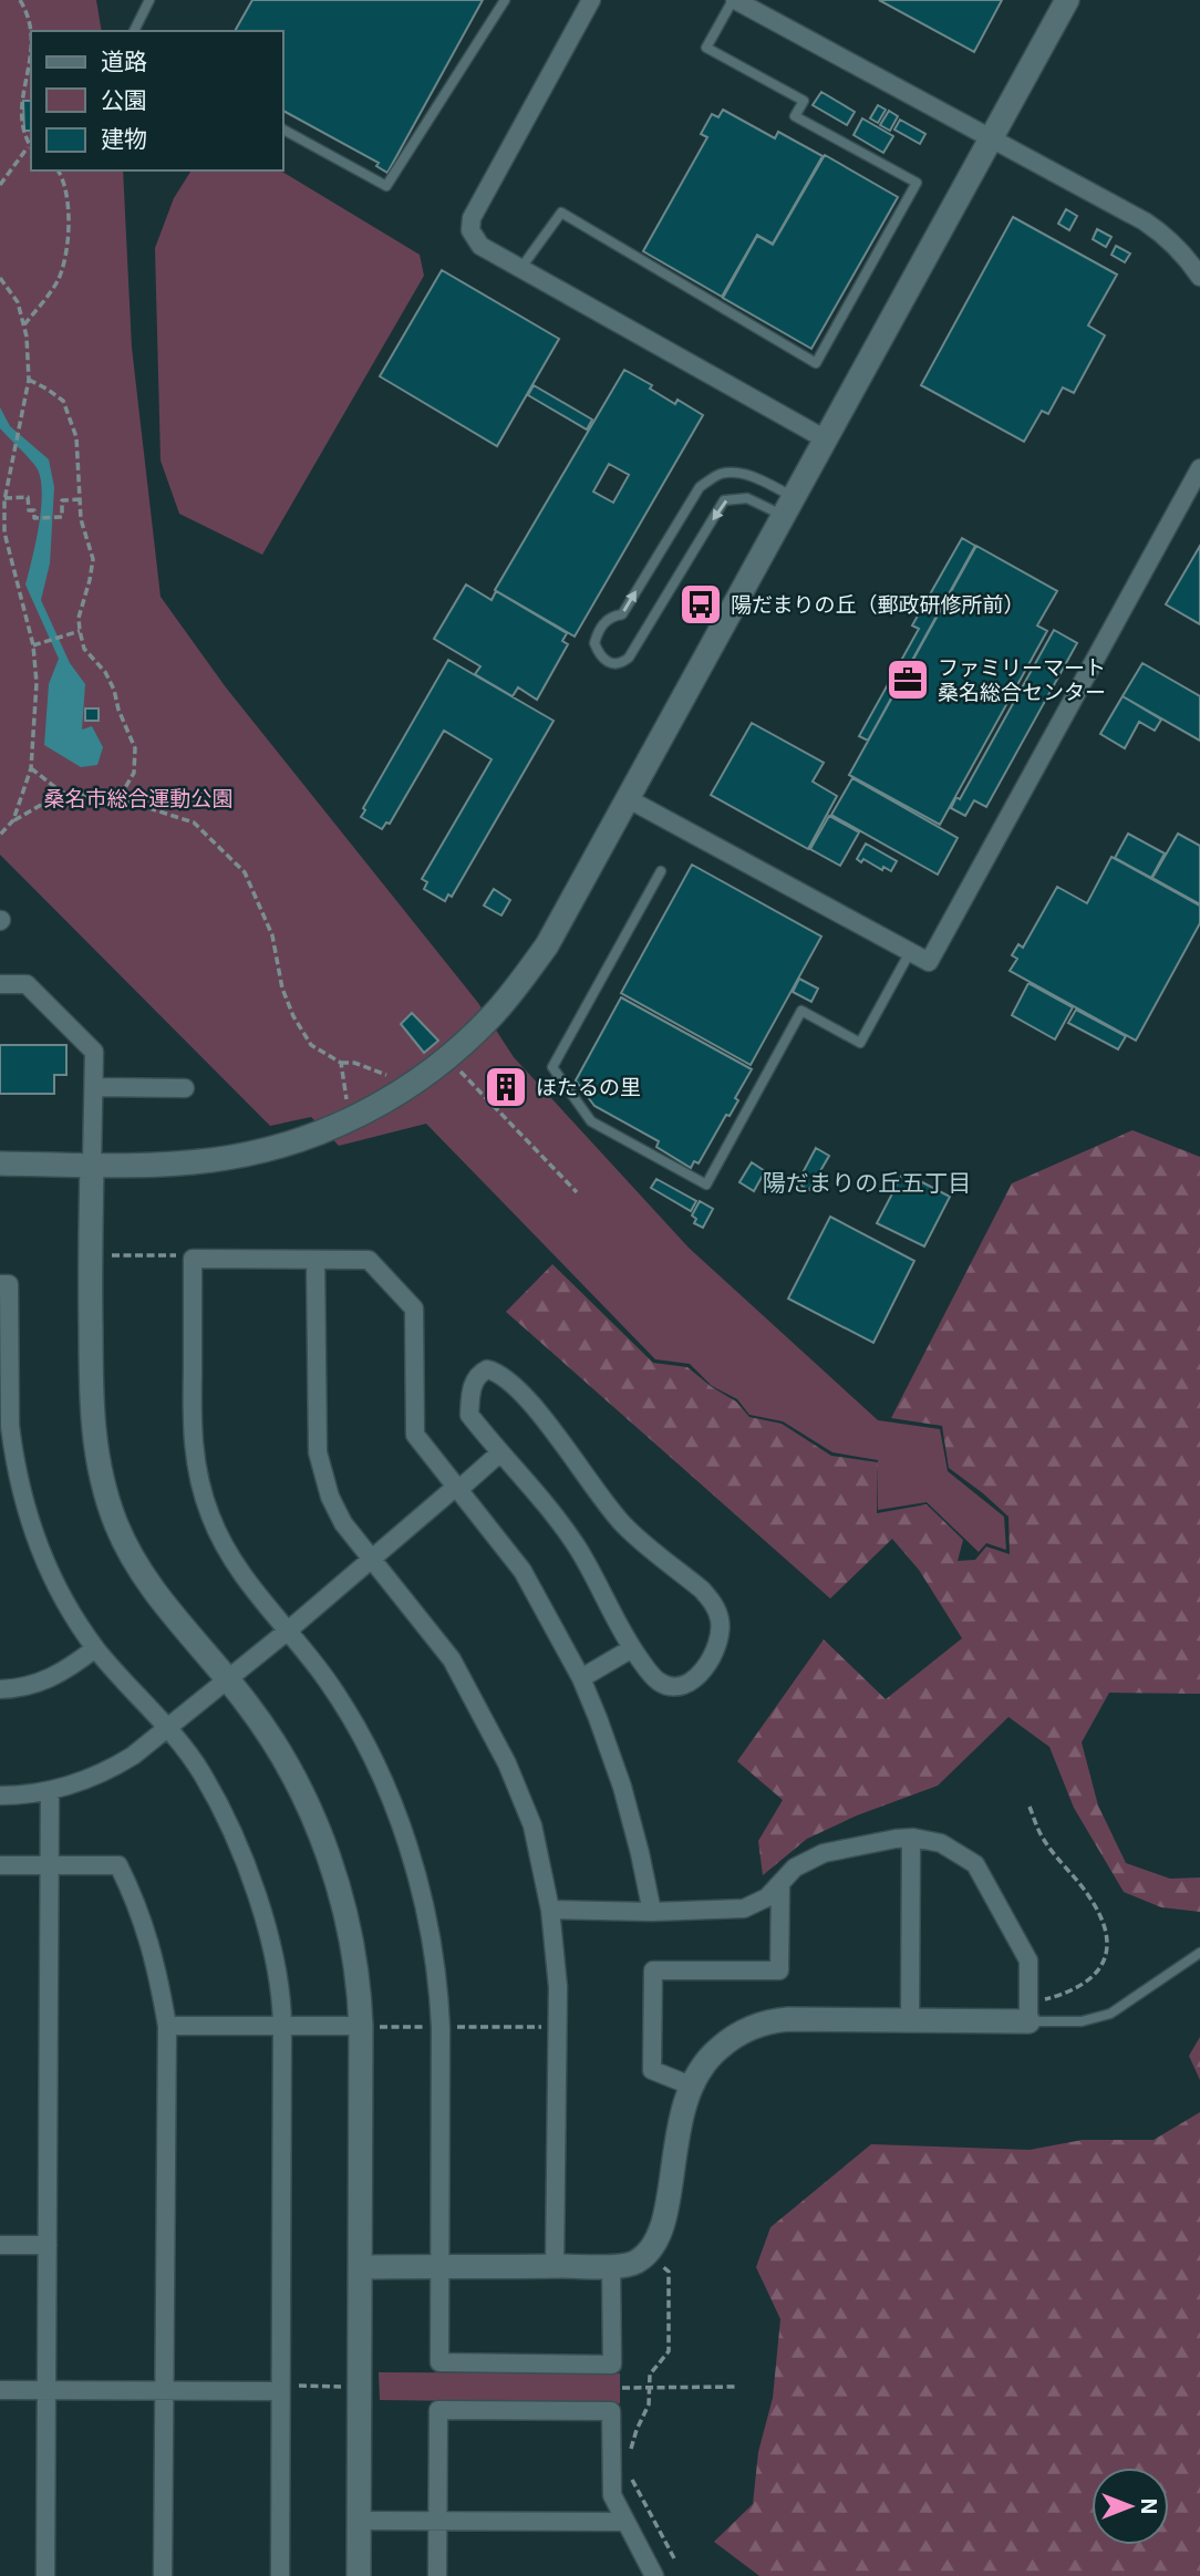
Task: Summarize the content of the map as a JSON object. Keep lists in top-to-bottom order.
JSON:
{
  "districts": ["陽だまりの丘五丁目"],
  "parks": ["桑名市総合運動公園"],
  "places": {
    "bus stop": ["陽だまりの丘（郵政研修所前）"],
    "office": ["ファミリーマート 桑名総合センター"],
    "building": ["ほたるの里"]
  },
  "legend": ["道路", "公園", "建物"],
  "north": "right"
}
